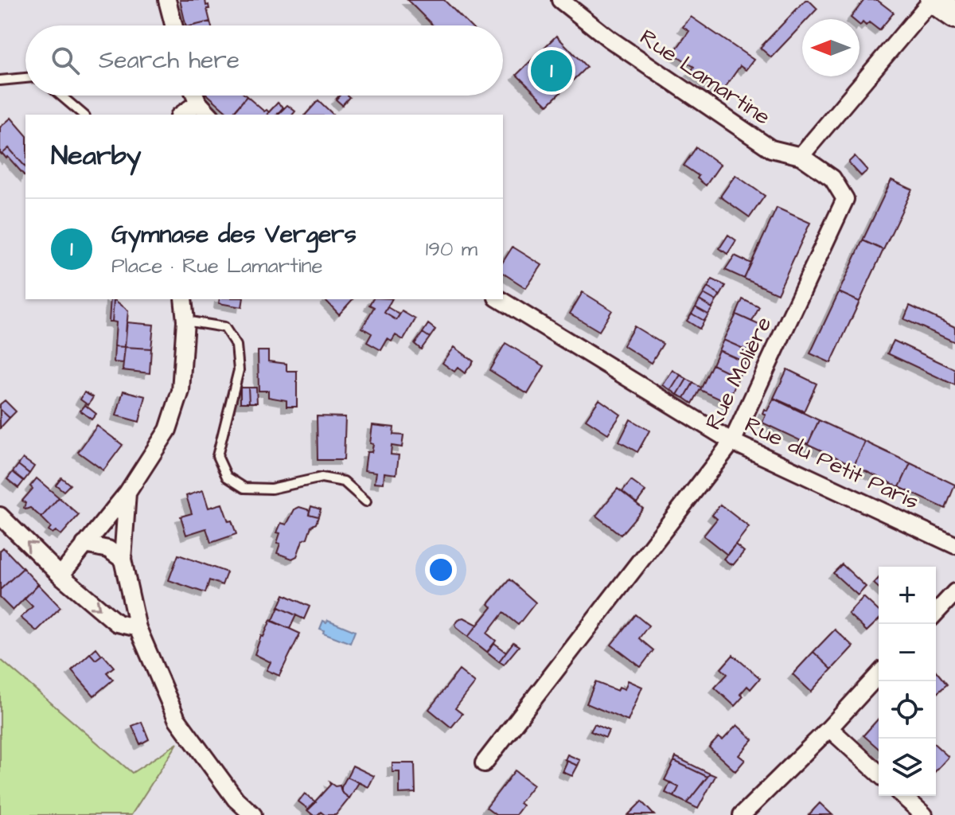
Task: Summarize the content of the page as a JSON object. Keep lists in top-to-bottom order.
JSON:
{
  "streets": {
    "street": ["Rue Lamartine", "Rue Molière", "Rue du Petit Paris"]
  },
  "crossings": [
    ["Rue Lamartine", "Rue Molière"],
    ["Rue Molière", "Rue du Petit Paris"]
  ],
  "north": "left",
  "page": {
    "search": "Search here",
    "pins": "1",
    "heading": "Nearby",
    "list": [
      {
        "mark": "1",
        "name": "Gymnase des Vergers",
        "note": "Place · Rue Lamartine",
        "value": "190 m"
      }
    ],
    "map_buttons": ["+", "−"]
  }
}
